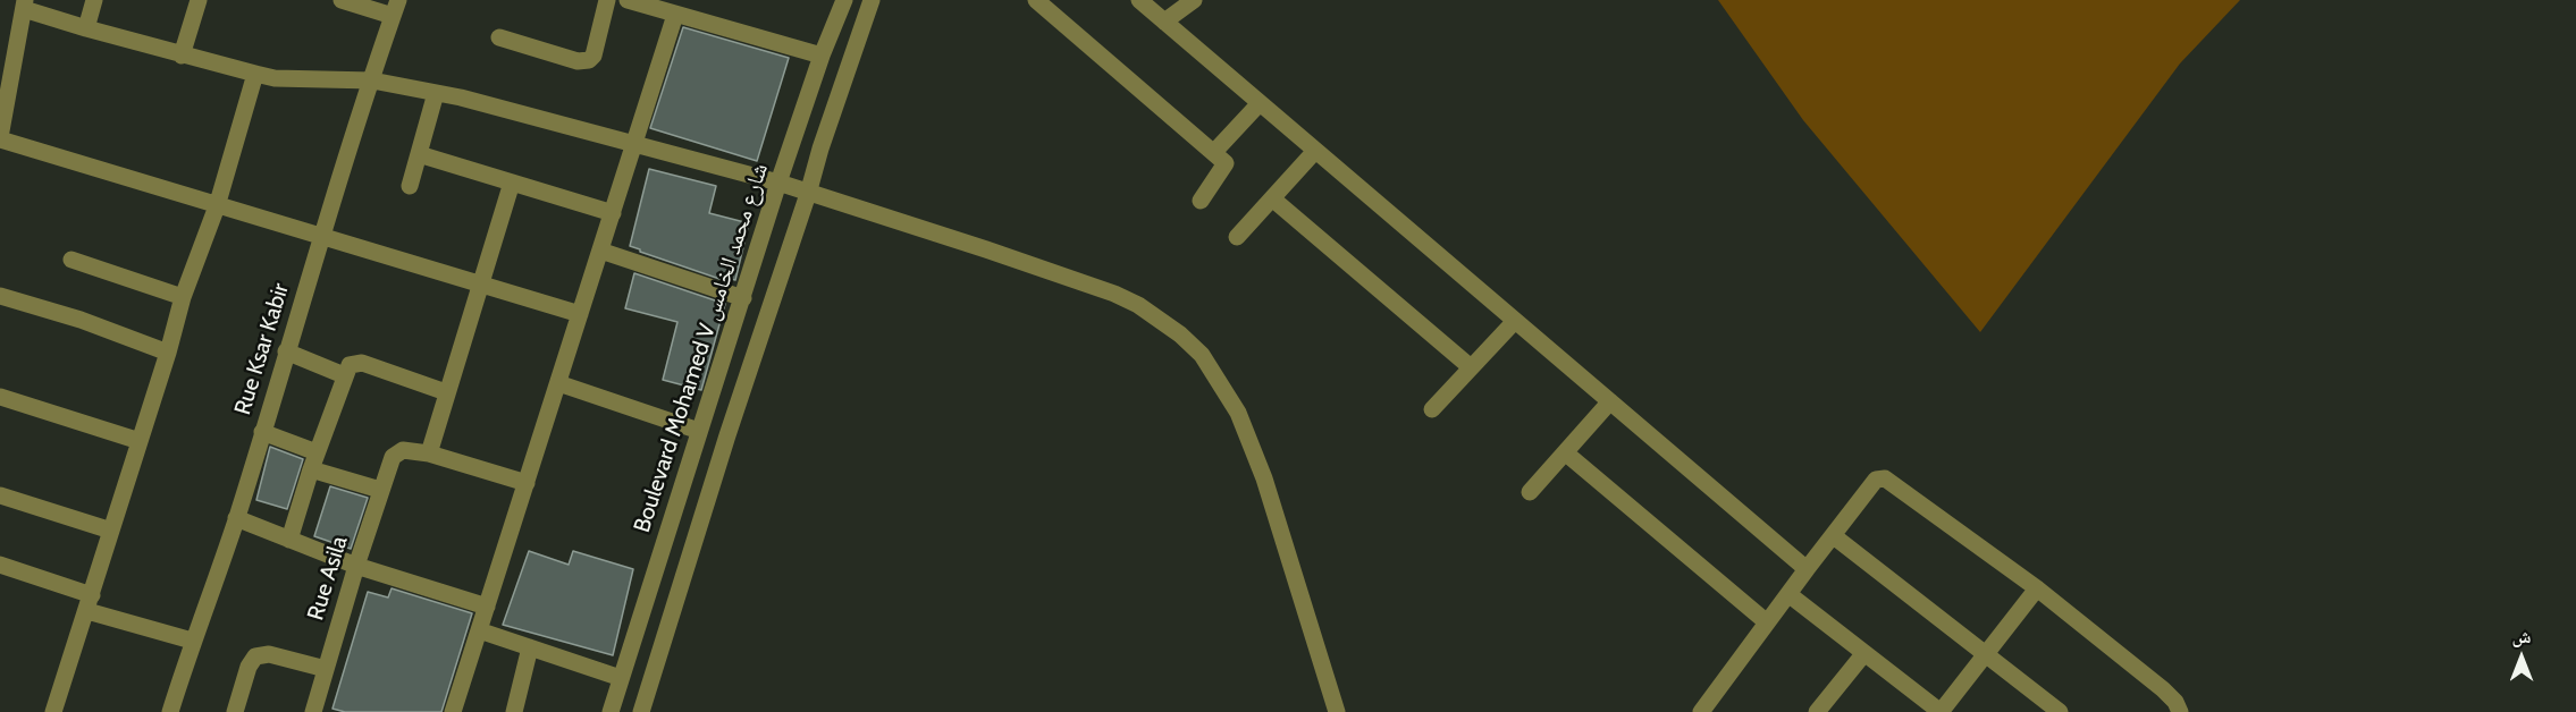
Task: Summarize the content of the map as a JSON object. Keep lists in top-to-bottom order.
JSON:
{
  "streets": {
    "street": ["Boulevard Mohamed V شارع محمد الخامس", "Rue Ksar Kabir", "Rue Asila"]
  },
  "north": "top"
}
